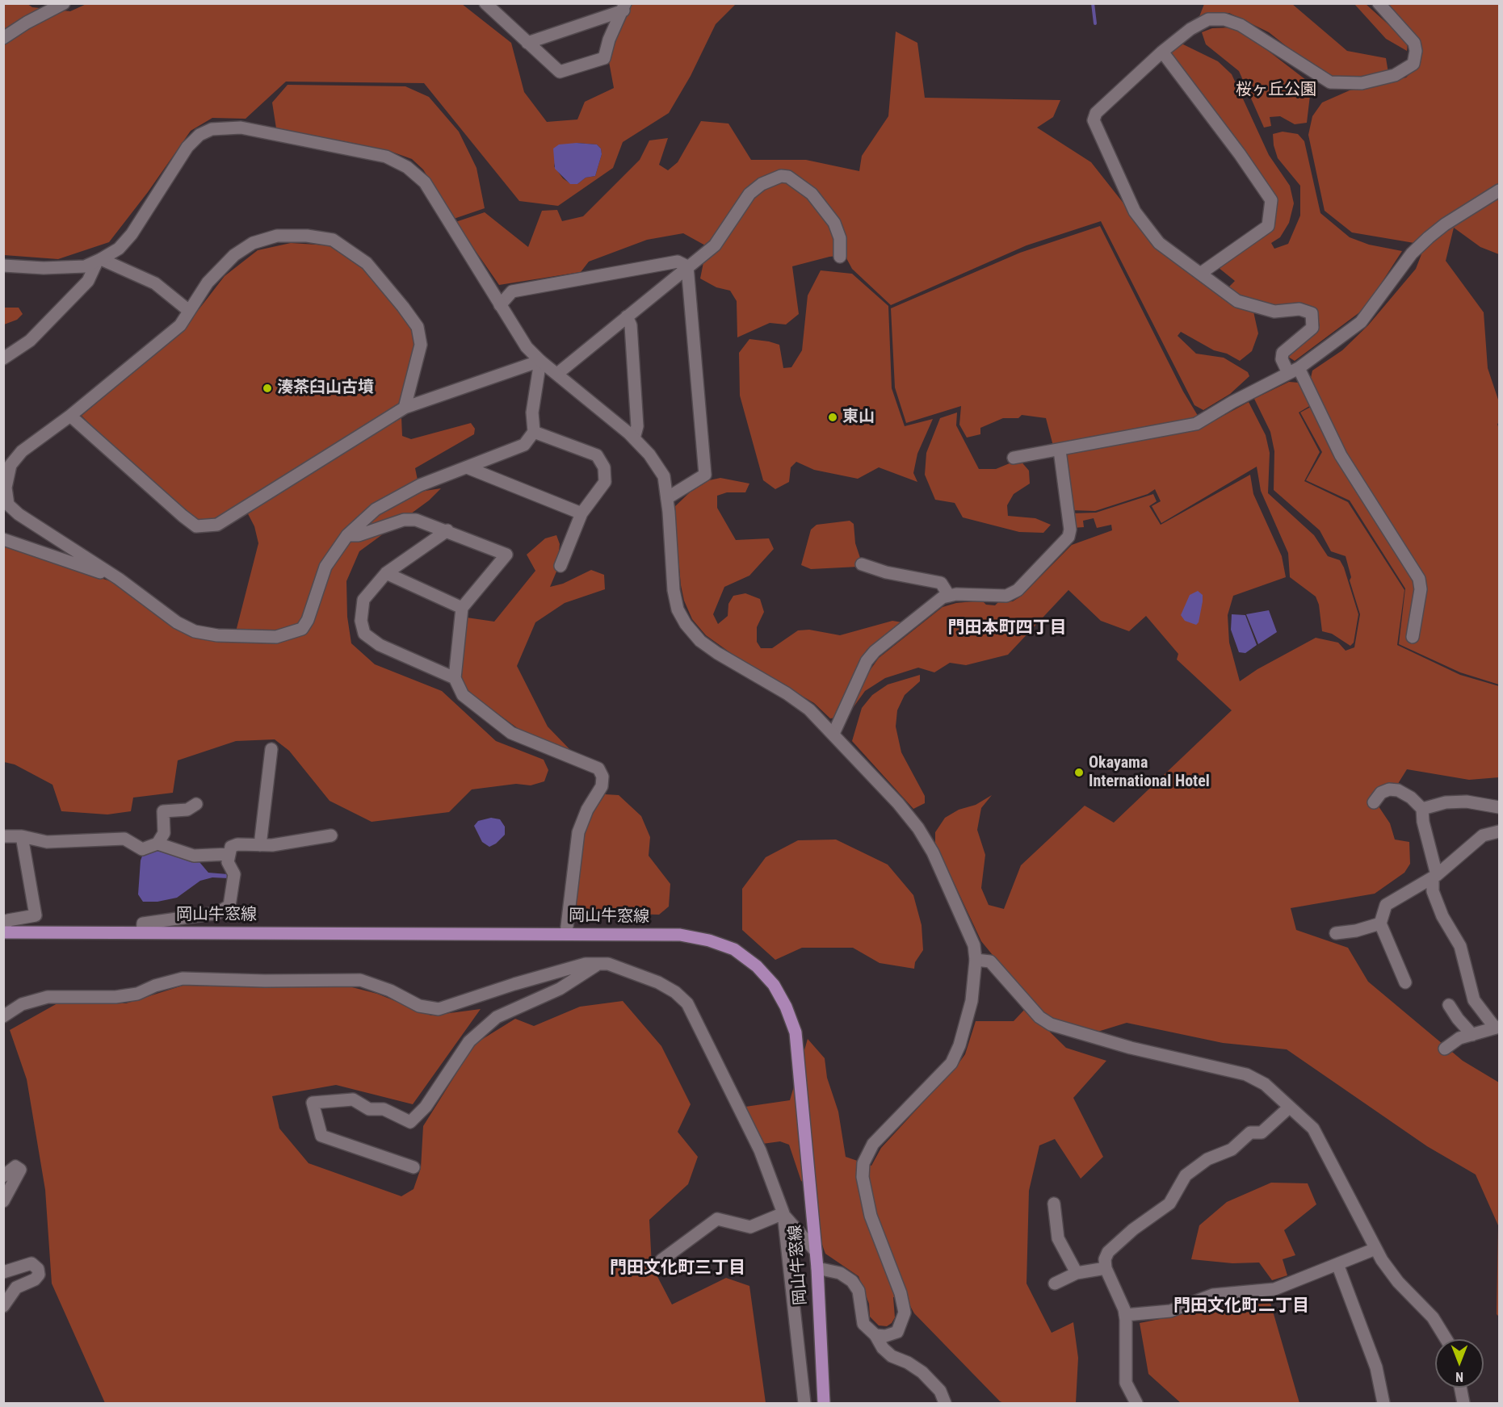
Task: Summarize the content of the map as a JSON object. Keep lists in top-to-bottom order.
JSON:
{
  "streets": {
    "main road": ["岡山牛窓線"]
  },
  "districts": ["門田本町四丁目", "門田文化町三丁目", "門田文化町二丁目"],
  "parks": ["桜ヶ丘公園"],
  "places": ["湊茶臼山古墳", "東山", "Okayama International Hotel"],
  "north": "bottom"
}
